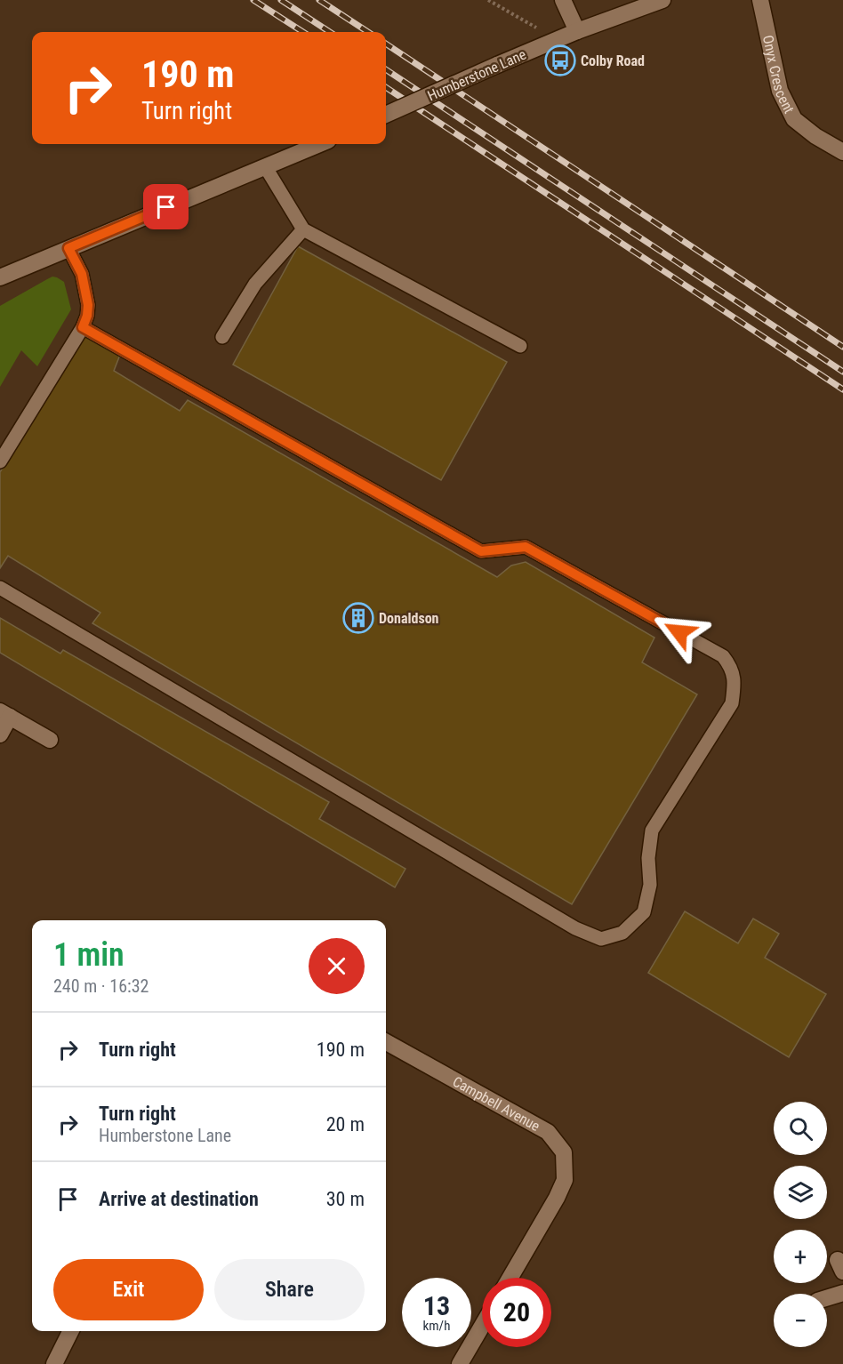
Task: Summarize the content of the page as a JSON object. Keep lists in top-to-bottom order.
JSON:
{
  "streets": {
    "street": ["Onyx Crescent", "Humberstone Lane", "Campbell Avenue"]
  },
  "places": {
    "bus stop": ["Colby Road"],
    "building": ["Donaldson"]
  },
  "page": {
    "turn": ["190 m", "Turn right"],
    "heading": ["1 min", "240 m · 16:32"],
    "list": [
      {
        "name": "Turn right",
        "value": "190 m"
      },
      {
        "name": "Turn right",
        "note": "Humberstone Lane",
        "value": "20 m"
      },
      {
        "name": "Arrive at destination",
        "value": "30 m"
      }
    ],
    "map_buttons": ["+", "−"],
    "buttons": ["Exit", "Share"],
    "speed": "13 km/h",
    "limit": "20"
  }
}
